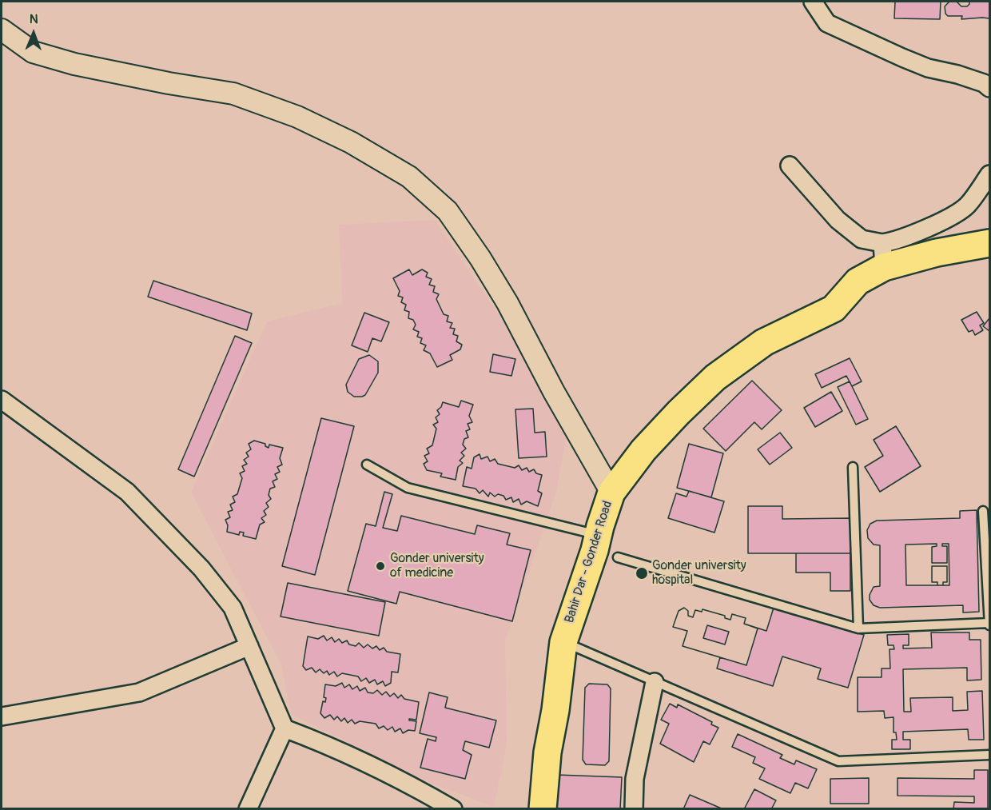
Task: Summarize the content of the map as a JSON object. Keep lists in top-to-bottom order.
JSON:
{
  "streets": {
    "highway": ["Bahir Dar - Gonder Road"]
  },
  "places": ["Gonder university of medicine", "Gonder university hospital"],
  "north": "top"
}
